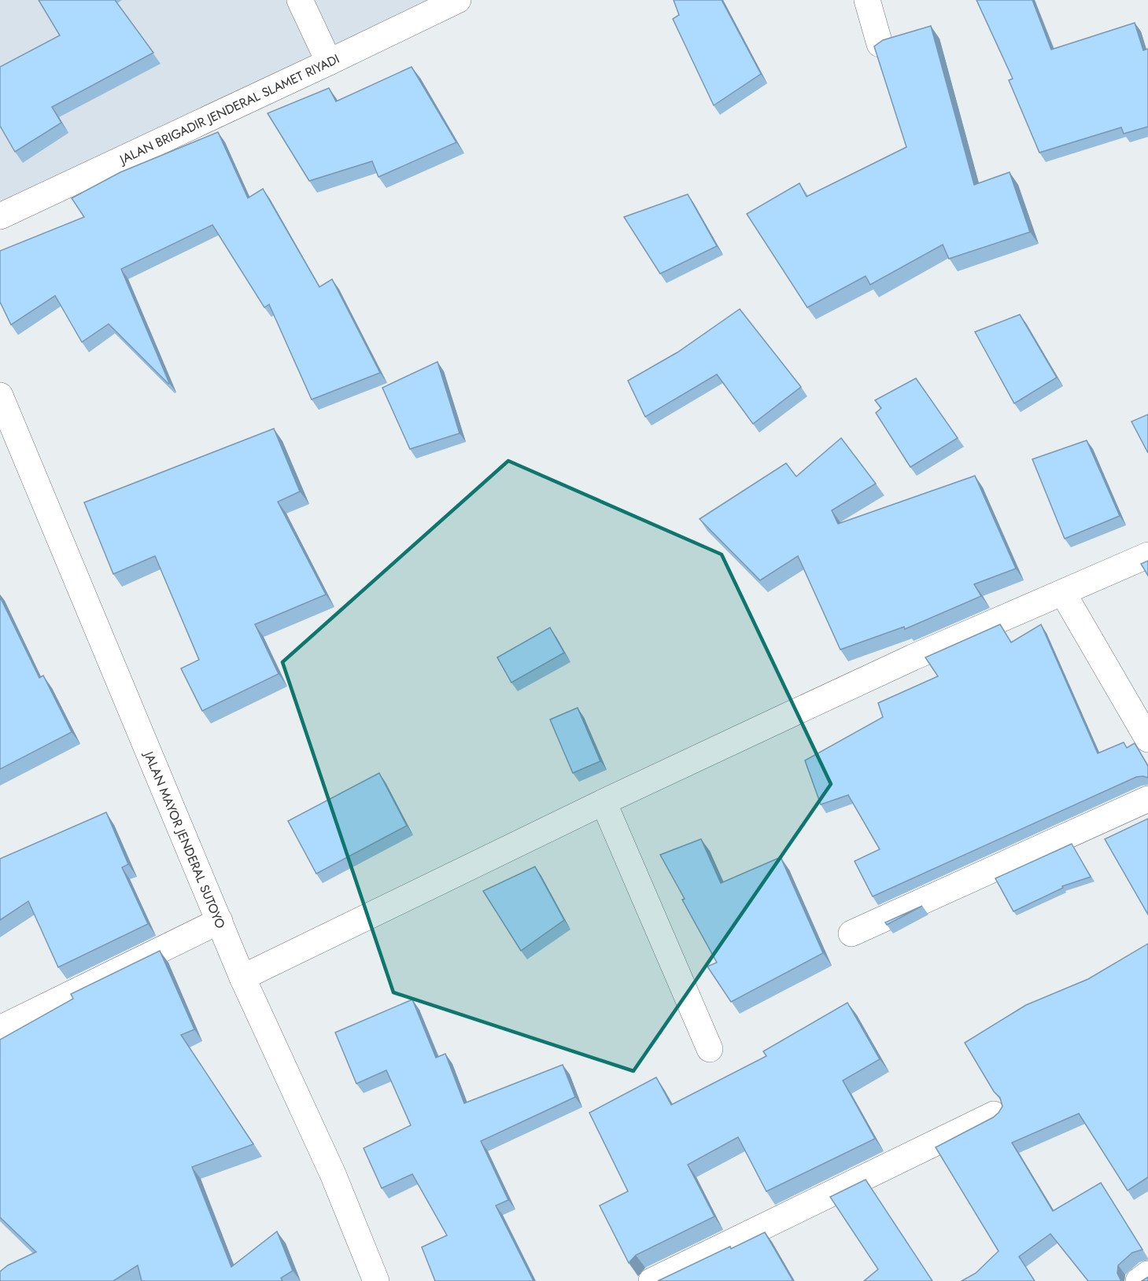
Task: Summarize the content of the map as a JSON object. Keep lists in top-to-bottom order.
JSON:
{
  "streets": {
    "street": ["JALAN BRIGADIR JENDERAL SLAMET RIYADI", "JALAN MAYOR JENDERAL SUTOYO"]
  }
}
